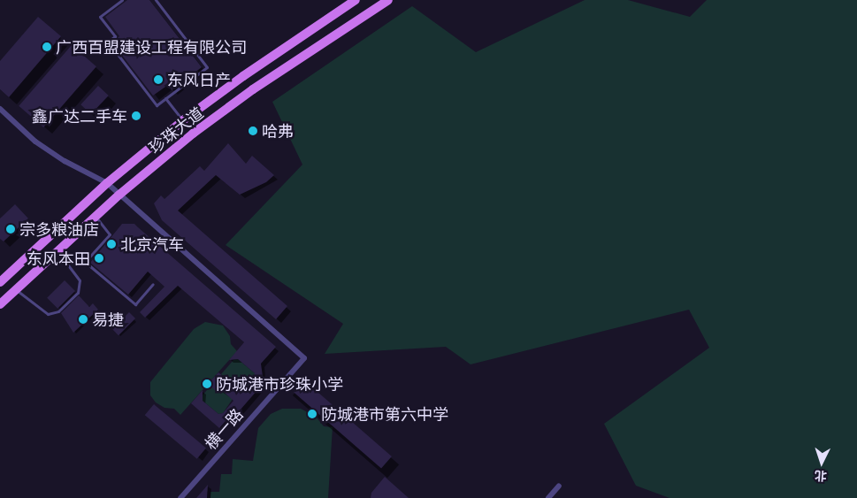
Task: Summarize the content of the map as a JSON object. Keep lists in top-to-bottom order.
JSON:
{
  "streets": {
    "main road": ["珍珠大道"],
    "street": ["横一路"]
  },
  "crossings": [
    ["珍珠大道", "横一路"]
  ],
  "places": [
    "广西百盟建设工程有限公司",
    "东风日产",
    "鑫广达二手车",
    "哈弗",
    "宗多粮油店",
    "北京汽车",
    "东风本田",
    "易捷",
    "防城港市珍珠小学",
    "防城港市第六中学"
  ],
  "north": "bottom"
}
